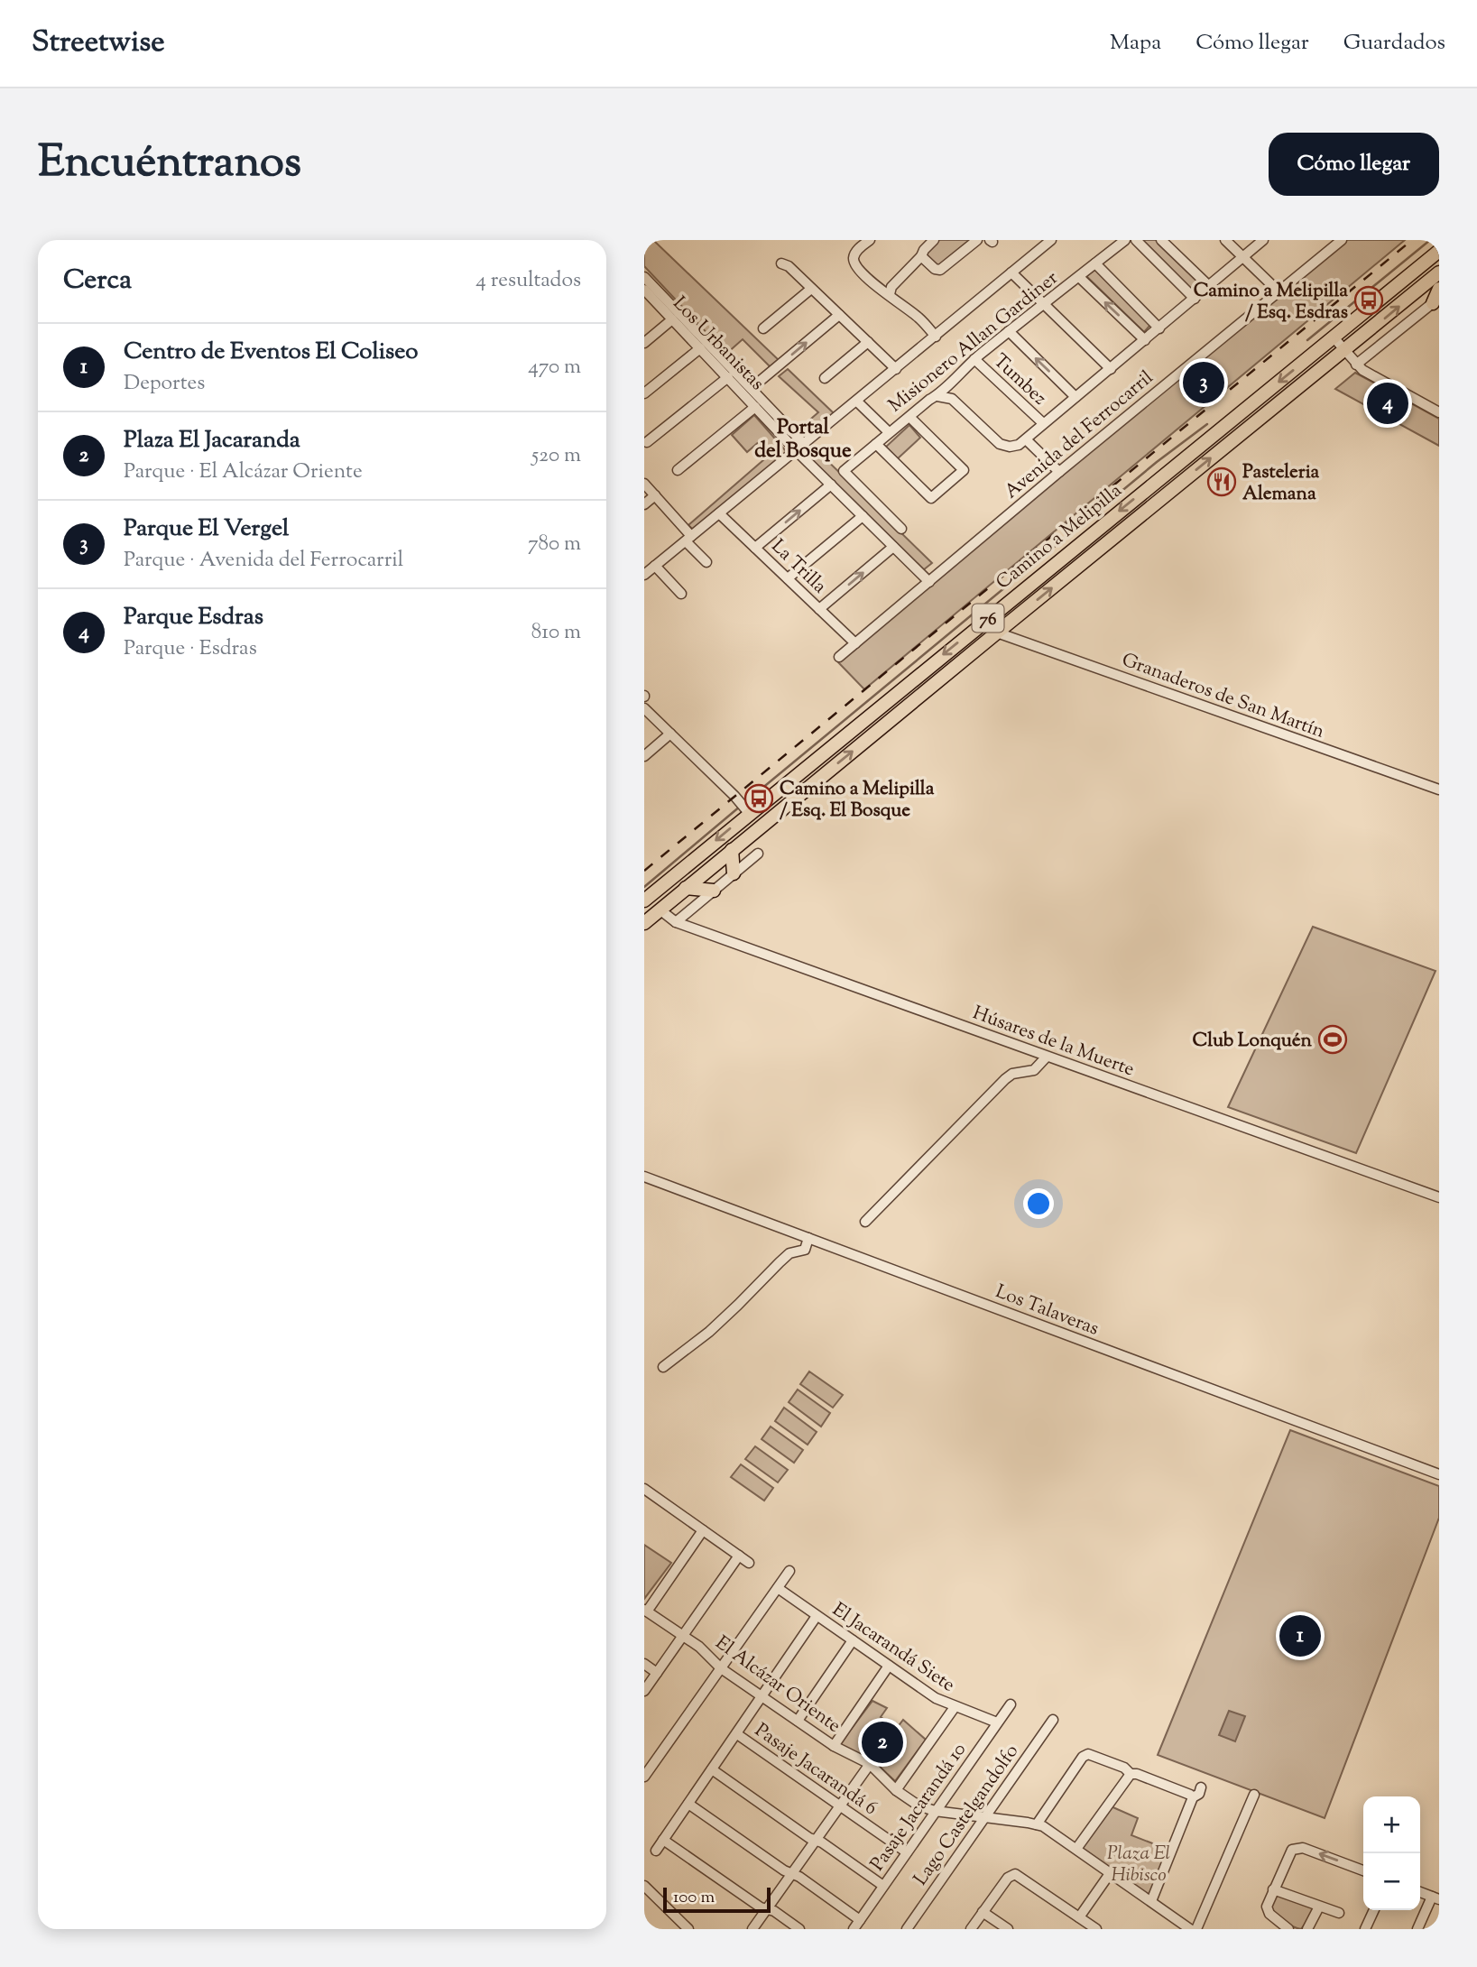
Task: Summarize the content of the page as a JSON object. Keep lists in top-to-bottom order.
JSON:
{
  "streets": {
    "main road": ["Camino a Melipilla", "76"],
    "street": [
      "Misionero Allan Gardiner",
      "Los Urbanistas",
      "Tumbez",
      "Avenida del Ferrocarril",
      "La Trilla",
      "Granaderos de San Martín",
      "Húsares de la Muerte",
      "Los Talaveras",
      "El Jacarandá Siete",
      "El Alcázar Oriente",
      "Pasaje Jacarandá 6",
      "Pasaje Jacarandá 10",
      "Lago Castelgandolfo"
    ]
  },
  "crossings": [
    ["Misionero Allan Gardiner", "Tumbez"],
    ["Los Urbanistas", "Avenida del Ferrocarril"],
    ["Avenida del Ferrocarril", "La Trilla"],
    ["Camino a Melipilla", "Granaderos de San Martín"],
    ["Camino a Melipilla", "Húsares de la Muerte"],
    ["El Jacarandá Siete", "Pasaje Jacarandá 10"],
    ["El Alcázar Oriente", "Pasaje Jacarandá 10"],
    ["El Alcázar Oriente", "Lago Castelgandolfo"],
    ["Pasaje Jacarandá 6", "Pasaje Jacarandá 10"]
  ],
  "districts": ["Portal del Bosque"],
  "parks": ["Plaza El Hibisco"],
  "places": {
    "bus stop": ["Camino a Melipilla / Esq. Esdras", "Camino a Melipilla / Esq. El Bosque"],
    "restaurant": ["Pasteleria Alemana"],
    "sports": ["Club Lonquén"]
  },
  "scale_bar": "100 m",
  "page": {
    "header": "Streetwise",
    "nav": ["Mapa", "Cómo llegar", "Guardados"],
    "title": "Encuéntranos",
    "buttons": "Cómo llegar",
    "heading": ["Cerca", "4 resultados"],
    "list": [
      {
        "mark": "1",
        "name": "Centro de Eventos El Coliseo",
        "note": "Deportes",
        "value": "470 m"
      },
      {
        "mark": "2",
        "name": "Plaza El Jacaranda",
        "note": "Parque · El Alcázar Oriente",
        "value": "520 m"
      },
      {
        "mark": "3",
        "name": "Parque El Vergel",
        "note": "Parque · Avenida del Ferrocarril",
        "value": "780 m"
      },
      {
        "mark": "4",
        "name": "Parque Esdras",
        "note": "Parque · Esdras",
        "value": "810 m"
      }
    ],
    "pins": [
      "3",
      "4",
      "1",
      "2"
    ],
    "map_buttons": ["+", "−"],
    "scale": "100 m"
  }
}
